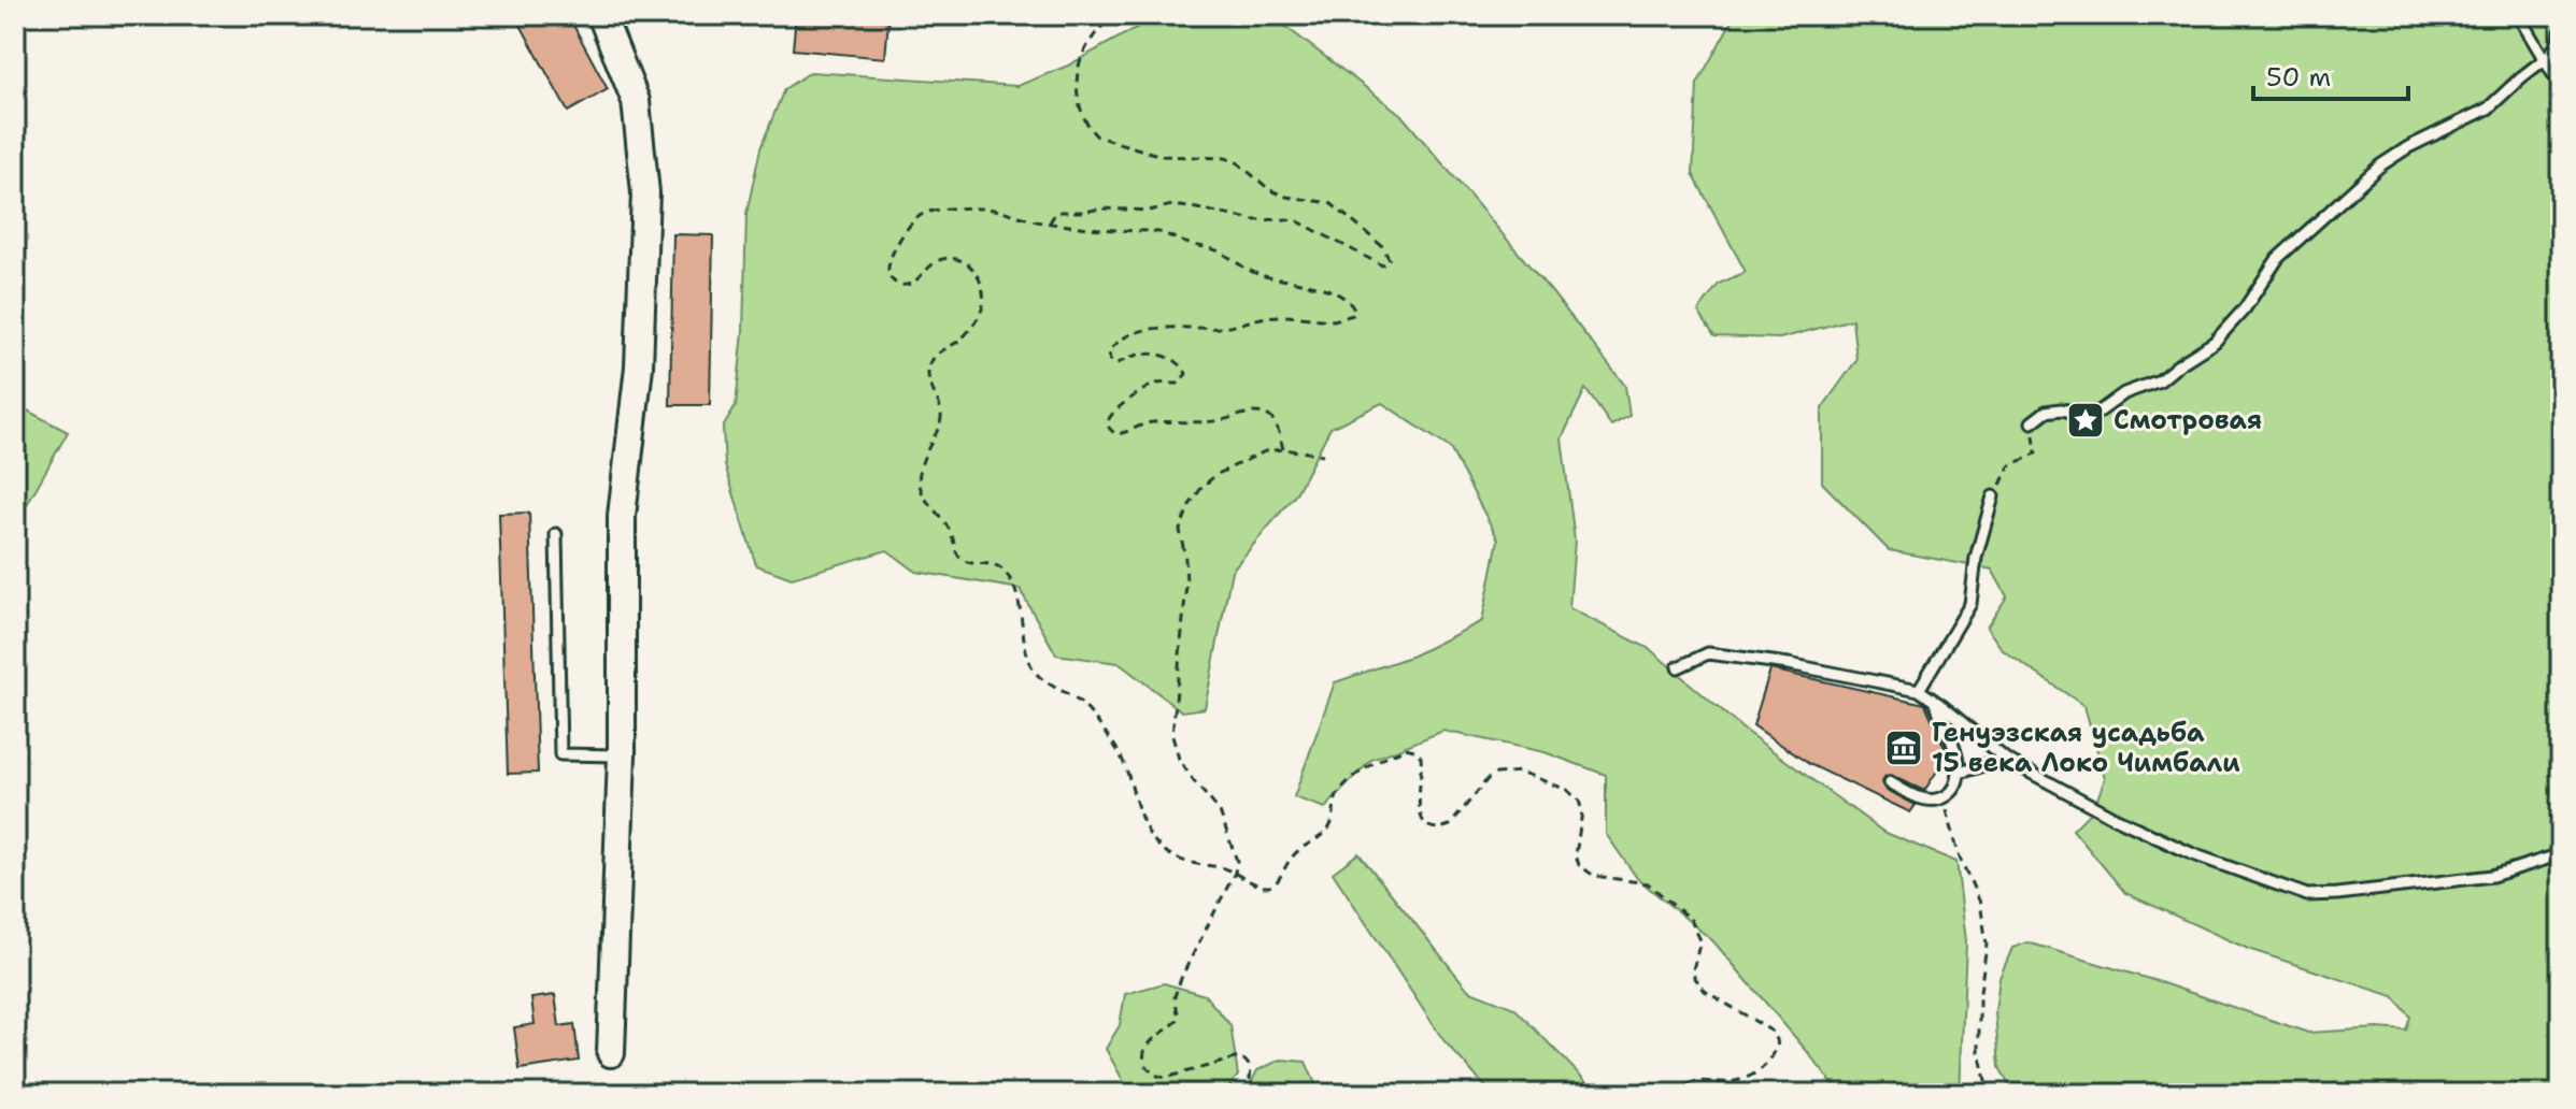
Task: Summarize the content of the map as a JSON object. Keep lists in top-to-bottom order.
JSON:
{
  "places": {
    "place": ["Смотровая"],
    "museum": ["Генуэзская усадьба 15 века Локо Чимбали"]
  },
  "scale_bar": "50 m"
}
